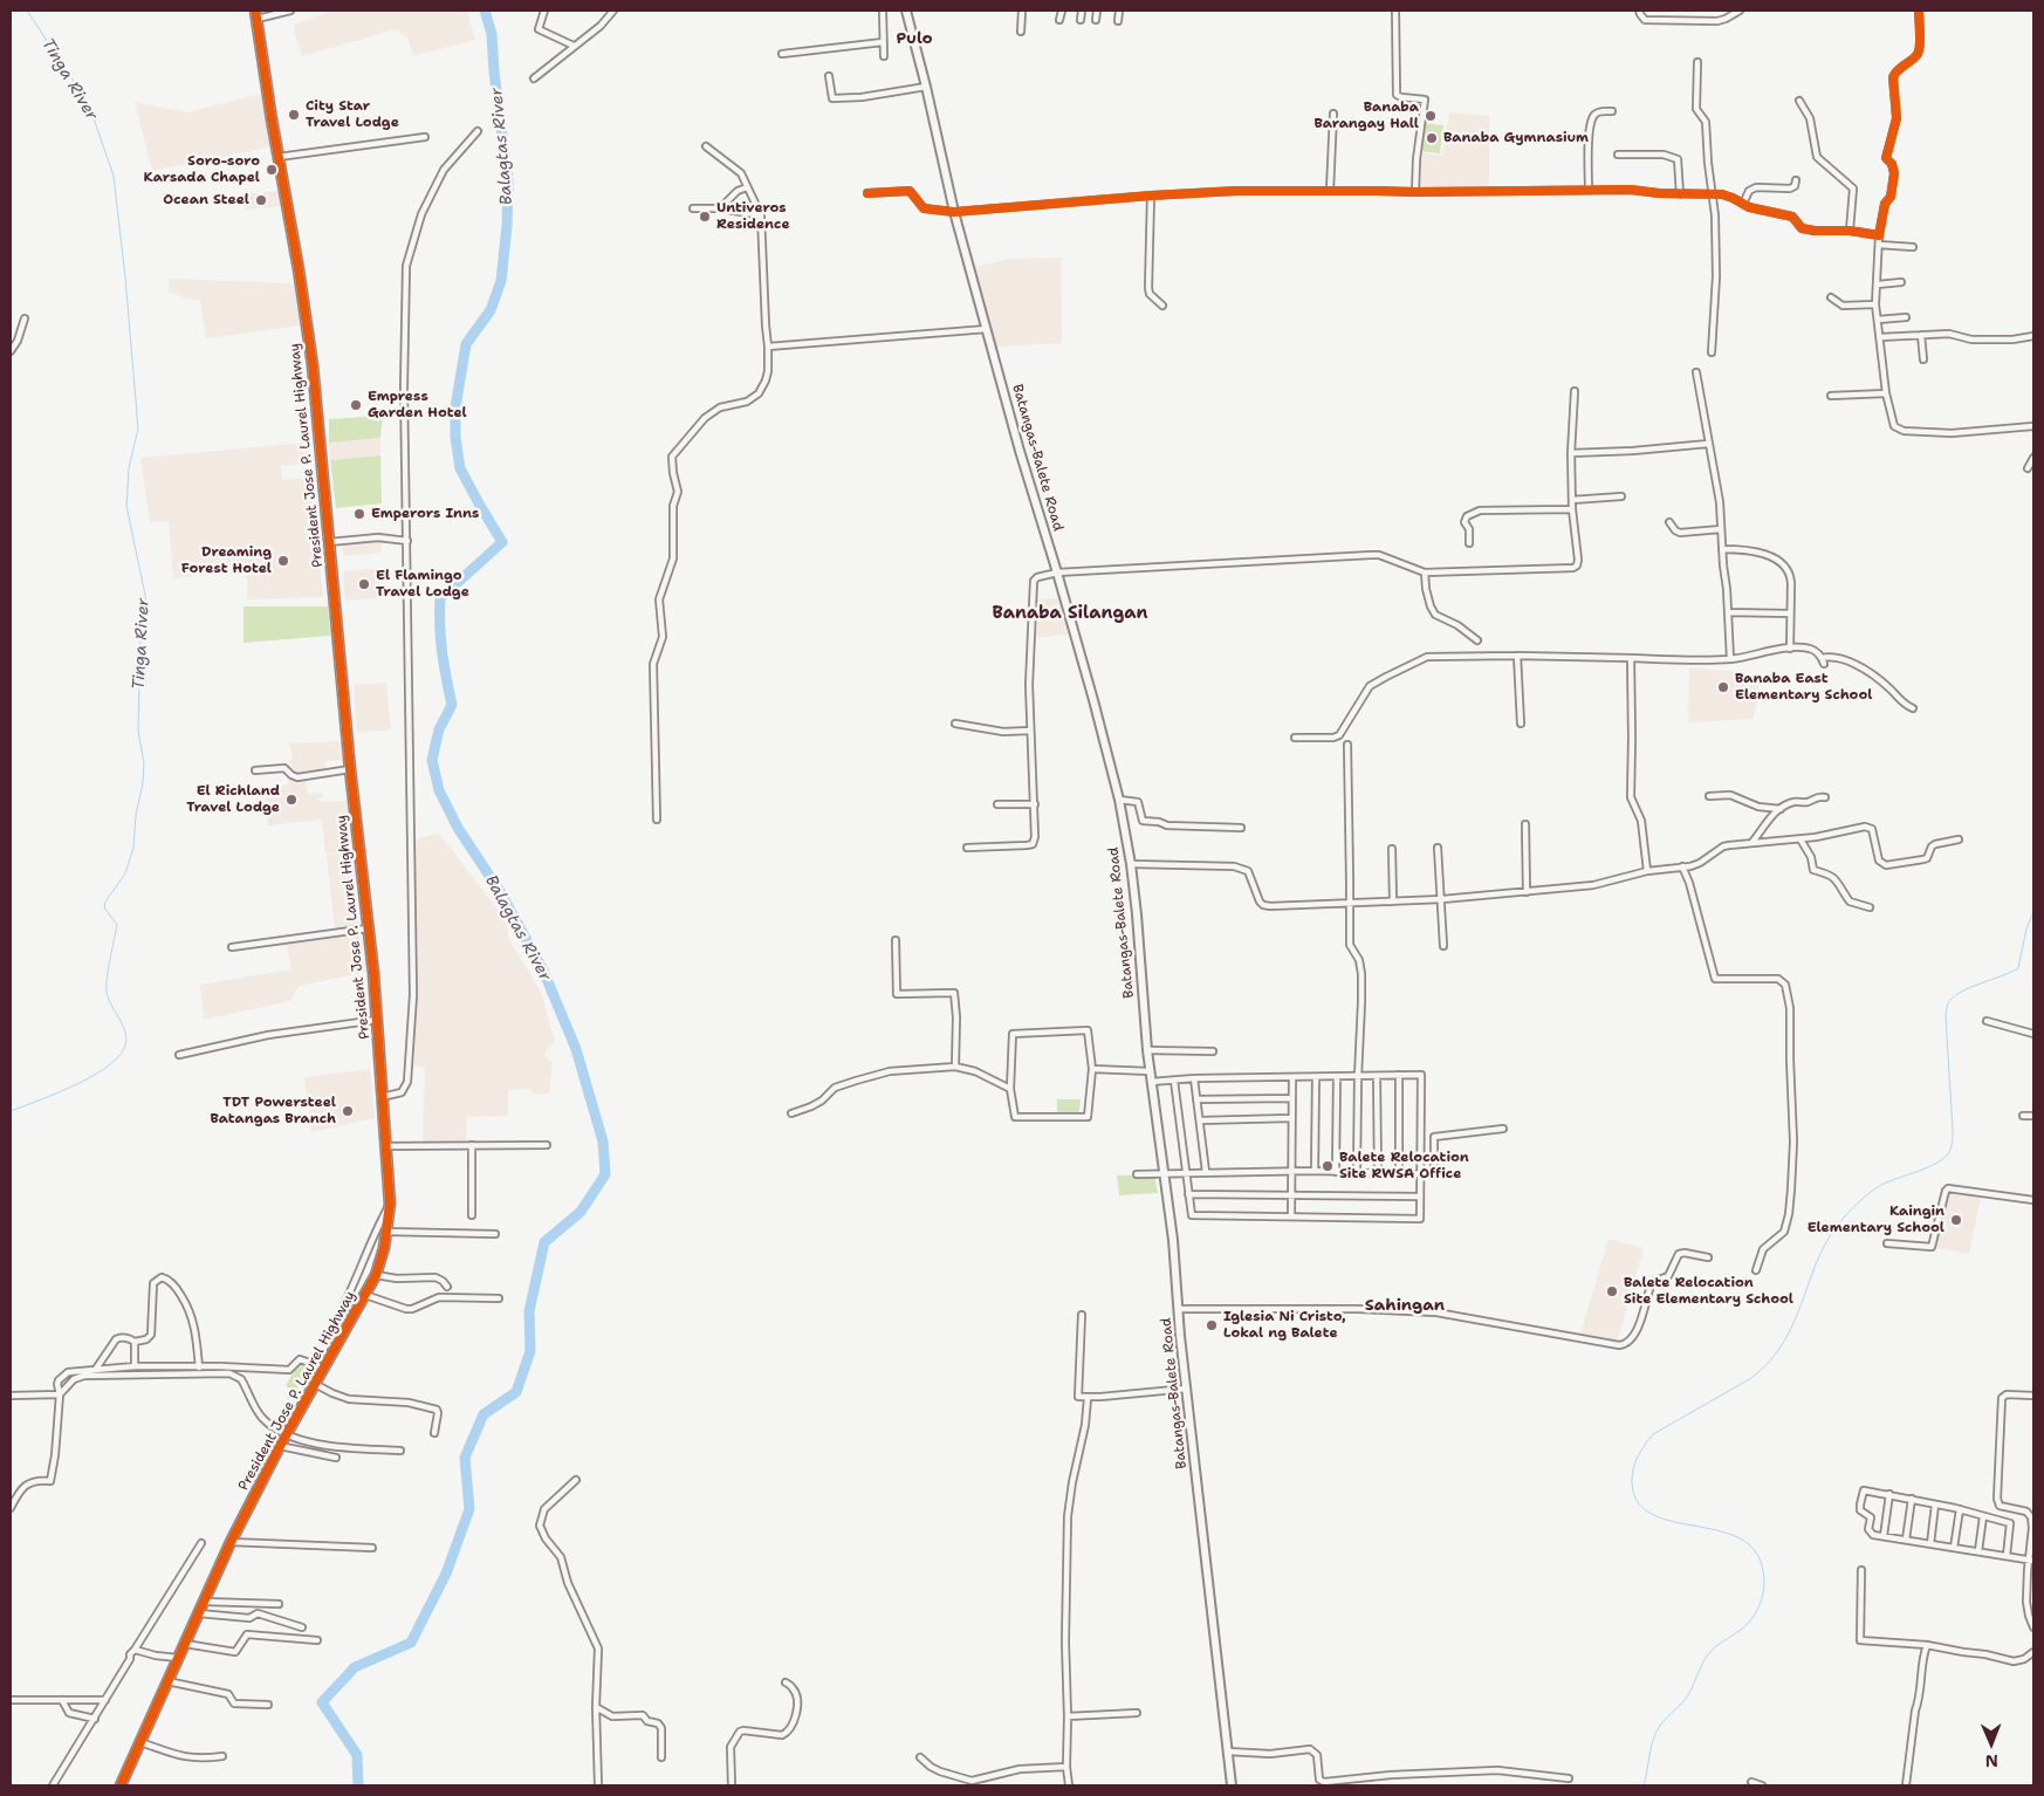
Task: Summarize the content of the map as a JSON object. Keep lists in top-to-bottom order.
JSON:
{
  "streets": {
    "highway": ["President Jose P. Laurel Highway"],
    "main road": ["Batangas-Balete Road"]
  },
  "districts": ["Pulo", "Banaba Silangan", "Sahingan"],
  "water": ["Tinga River", "Balagtas River"],
  "places": [
    "City Star Travel Lodge",
    "Banaba Barangay Hall",
    "Banaba Gymnasium",
    "Soro-soro Karsada Chapel",
    "Ocean Steel",
    "Untiveros Residence",
    "Empress Garden Hotel",
    "Emperors Inns",
    "Dreaming Forest Hotel",
    "El Flamingo Travel Lodge",
    "Banaba East Elementary School",
    "El Richland Travel Lodge",
    "TDT Powersteel Batangas Branch",
    "Balete Relocation Site RWSA Office",
    "Kaingin Elementary School",
    "Balete Relocation Site Elementary School",
    "Iglesia Ni Cristo, Lokal ng Balete"
  ],
  "north": "bottom"
}
